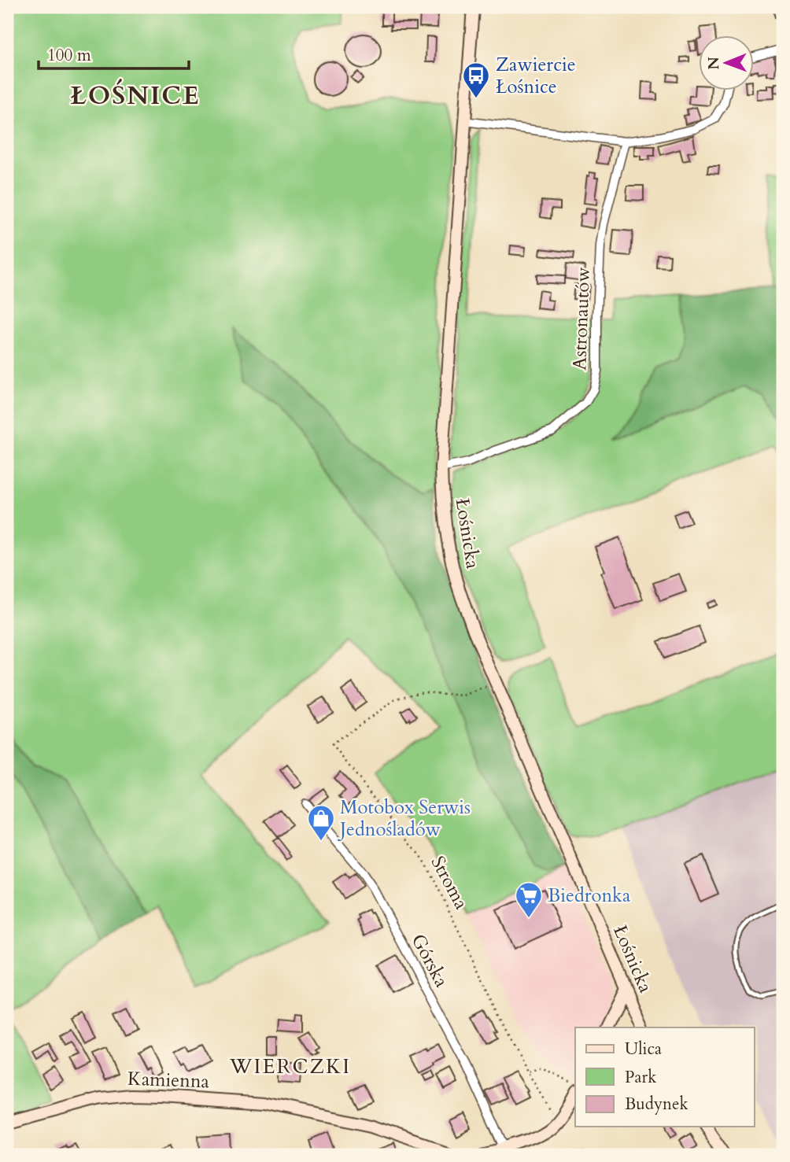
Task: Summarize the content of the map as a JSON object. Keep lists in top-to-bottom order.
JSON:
{
  "streets": {
    "street": [
      "Astronautów",
      "Łośnicka",
      "Górska",
      "Kamienna"
    ],
    "path": ["Stroma"]
  },
  "crossings": [
    ["Astronautów", "Łośnicka"],
    ["Łośnicka", "Stroma"]
  ],
  "districts": ["ŁOŚNICE", "WIERCZKI"],
  "places": {
    "bus stop": ["Zawiercie Łośnice"],
    "shop": ["Motobox Serwis Jednośladów"],
    "supermarket": ["Biedronka"]
  },
  "legend": ["Ulica", "Park", "Budynek"],
  "scale_bar": "100 m",
  "north": "left"
}
